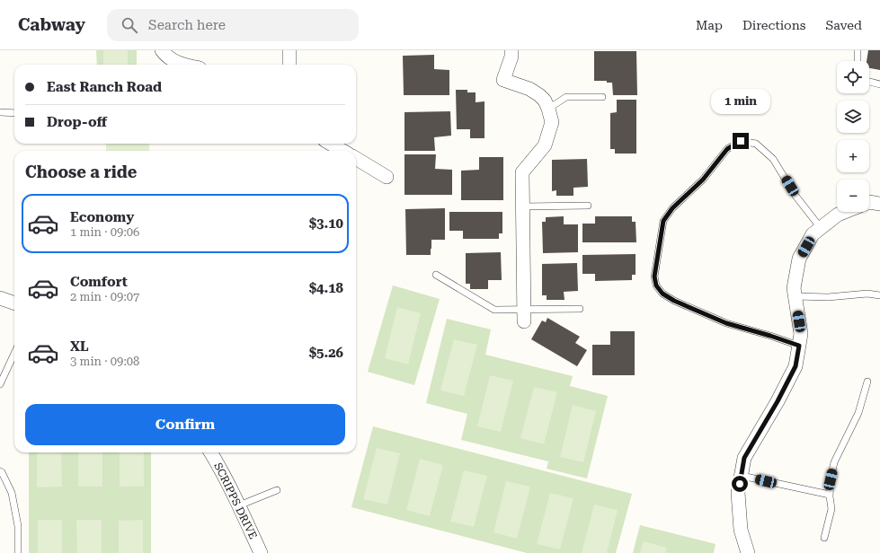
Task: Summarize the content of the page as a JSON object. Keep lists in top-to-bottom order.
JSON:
{
  "streets": {
    "street": ["SCRIPPS DRIVE"]
  },
  "page": {
    "header": "Cabway",
    "search": "Search here",
    "nav": ["Map", "Directions", "Saved"],
    "map_buttons": ["+", "−"],
    "banner": ["East Ranch Road", "Drop-off"],
    "bubble": "1 min",
    "heading": "Choose a ride",
    "list": [
      {
        "name": "Economy",
        "note": "1 min · 09:06",
        "value": "$3.10"
      },
      {
        "name": "Comfort",
        "note": "2 min · 09:07",
        "value": "$4.18"
      },
      {
        "name": "XL",
        "note": "3 min · 09:08",
        "value": "$5.26"
      }
    ],
    "buttons": "Confirm"
  }
}
